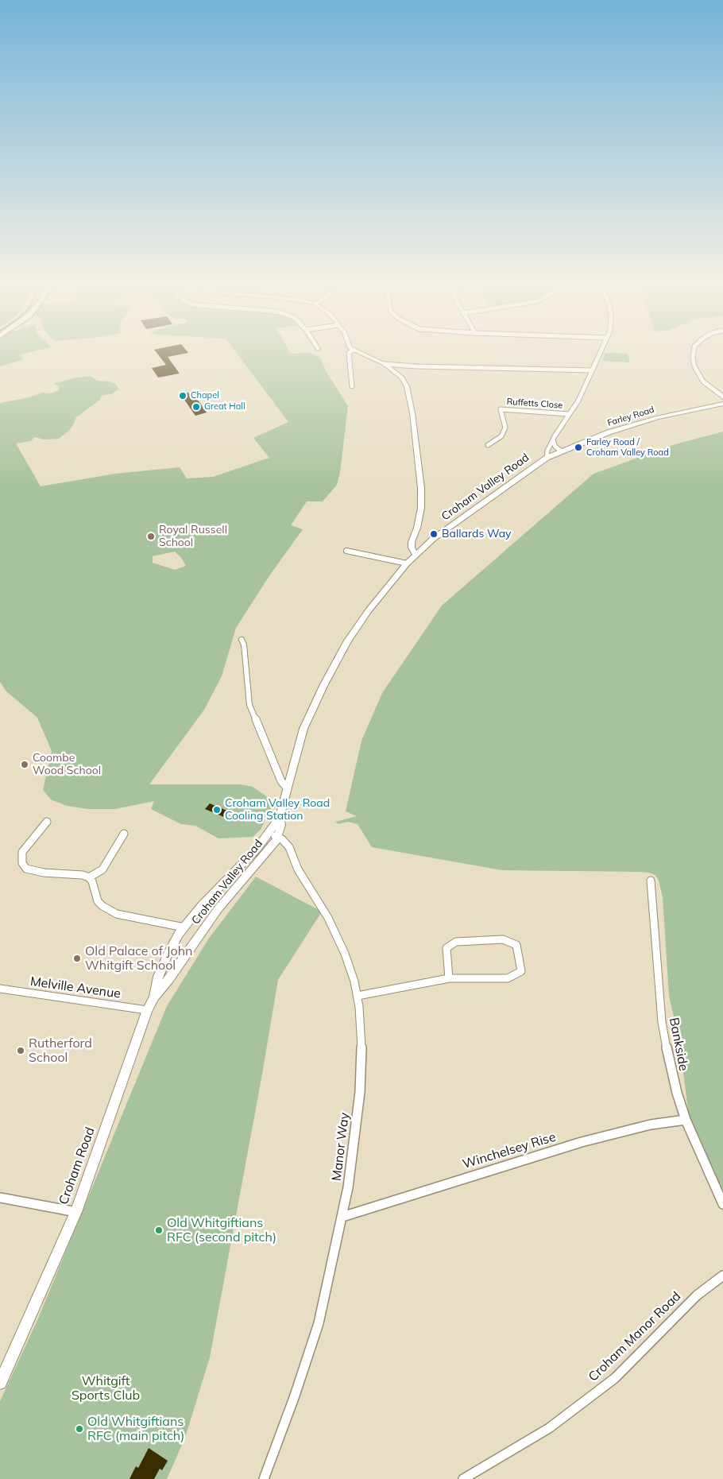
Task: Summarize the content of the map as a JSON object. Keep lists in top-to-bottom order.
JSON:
{
  "streets": {
    "street": [
      "Ruffetts Close",
      "Farley Road",
      "Croham Valley Road",
      "Melville Avenue",
      "Bankside",
      "Manor Way",
      "Winchelsey Rise",
      "Croham Road",
      "Croham Manor Road"
    ]
  },
  "crossings": [
    ["Ruffetts Close", "Croham Valley Road"],
    ["Farley Road", "Croham Valley Road"],
    ["Croham Valley Road", "Manor Way"],
    ["Croham Valley Road", "Croham Road"],
    ["Melville Avenue", "Croham Road"],
    ["Bankside", "Winchelsey Rise"],
    ["Manor Way", "Winchelsey Rise"]
  ],
  "parks": ["Whitgift Sports Club"],
  "places": [
    "Chapel",
    "Great Hall",
    "Farley Road / Croham Valley Road",
    "Ballards Way",
    "Royal Russell School",
    "Coombe Wood School",
    "Croham Valley Road Cooling Station",
    "Old Palace of John Whitgift School",
    "Rutherford School",
    "Old Whitgiftians RFC (second pitch)",
    "Old Whitgiftians RFC (main pitch)"
  ]
}
